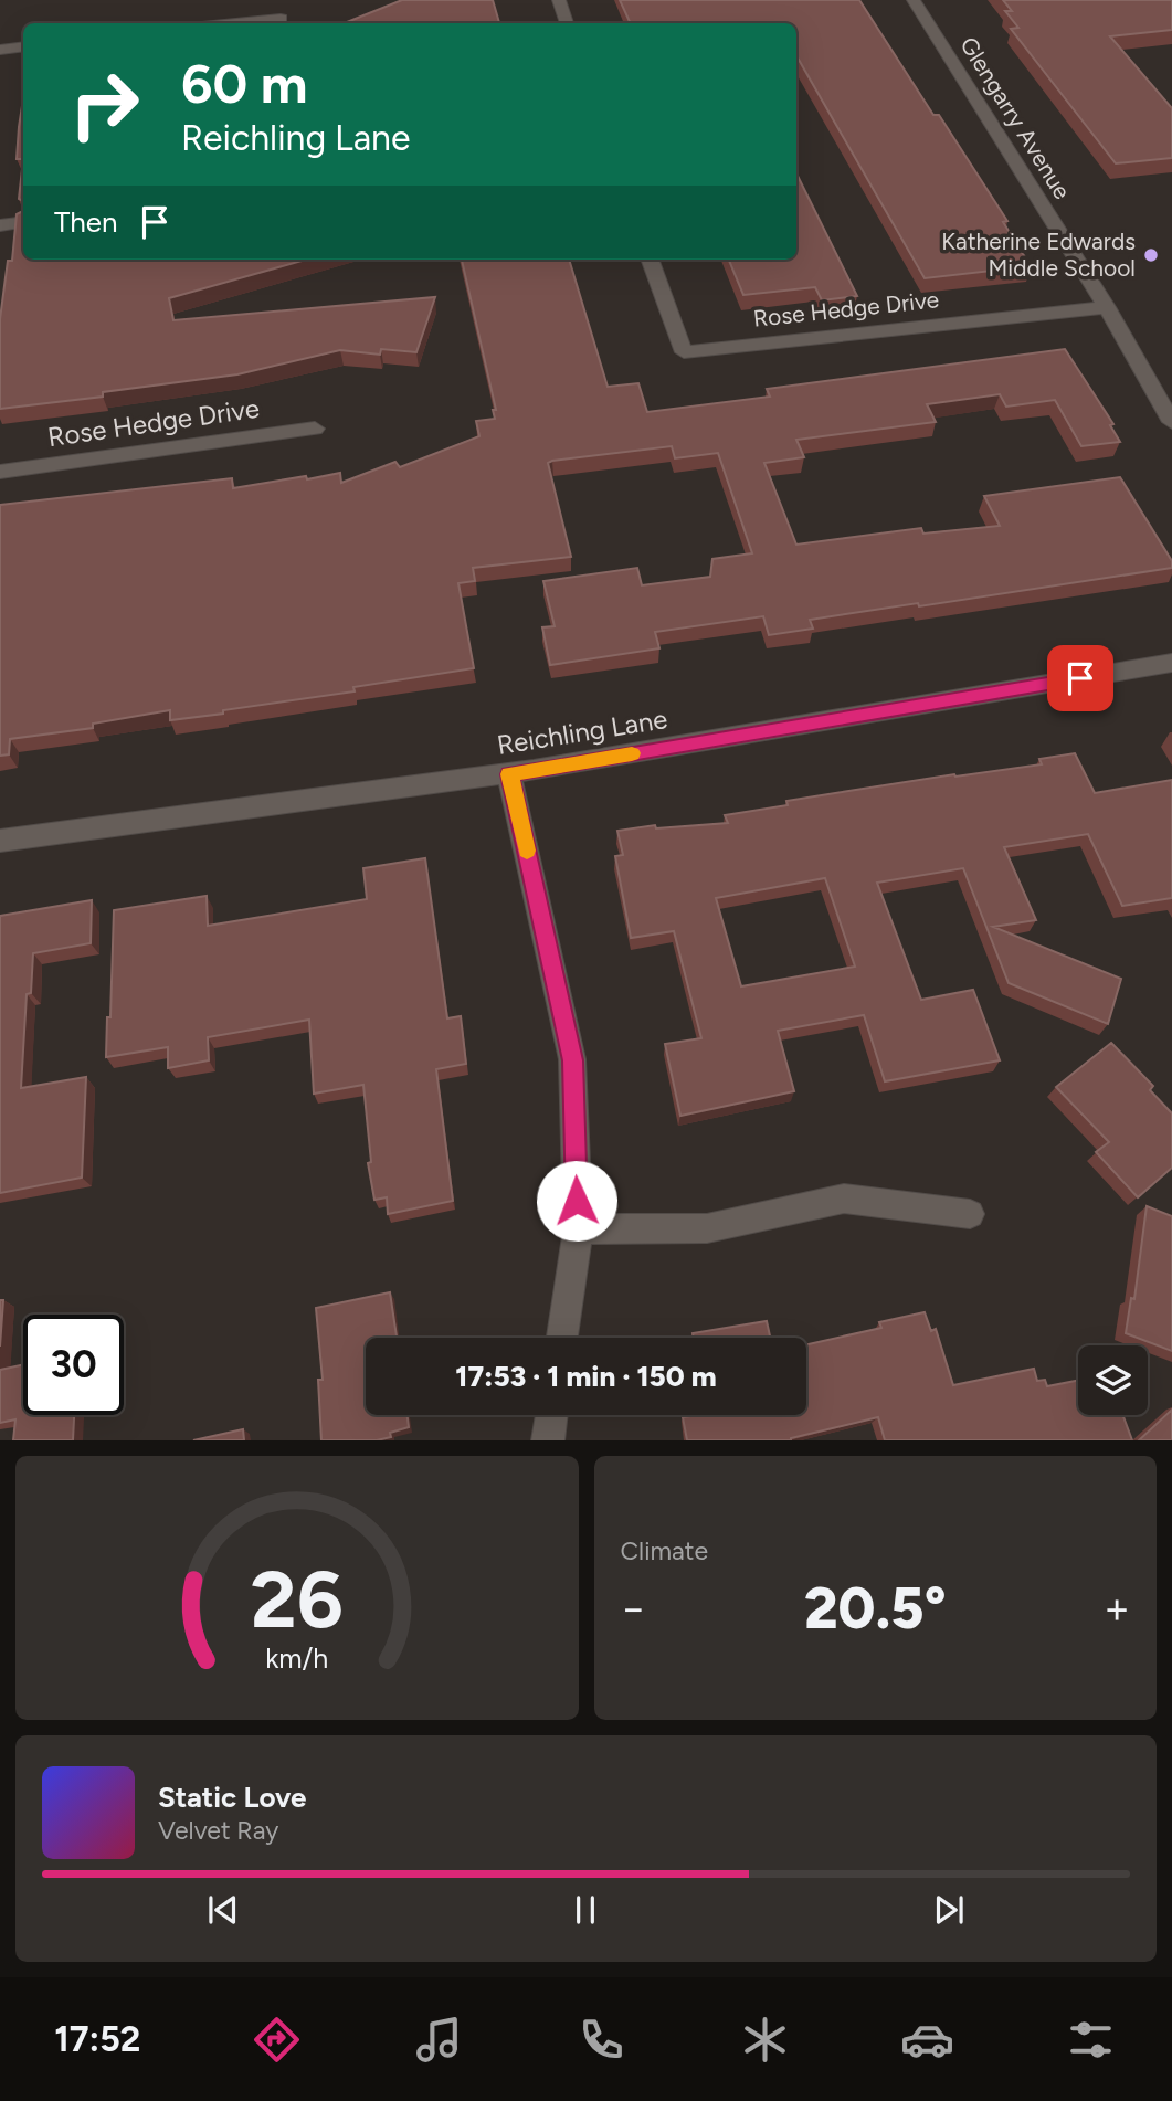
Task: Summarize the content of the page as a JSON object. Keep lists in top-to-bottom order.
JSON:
{
  "streets": {
    "street": ["Glengarry Avenue", "Rose Hedge Drive", "Reichling Lane"]
  },
  "crossings": [
    ["Glengarry Avenue", "Rose Hedge Drive"]
  ],
  "places": ["Katherine Edwards Middle School"],
  "page": {
    "turn": ["60 m", "Reichling Lane"],
    "then": "Then",
    "limit": "30",
    "trip": "17:53 · 1 min · 150 m",
    "tile": "Climate",
    "heat": ["−", "20.5°", "+"],
    "song": ["Static Love", "Velvet Ray"],
    "tabs": "17:52",
    "gauge": ["26", "km/h"]
  }
}
